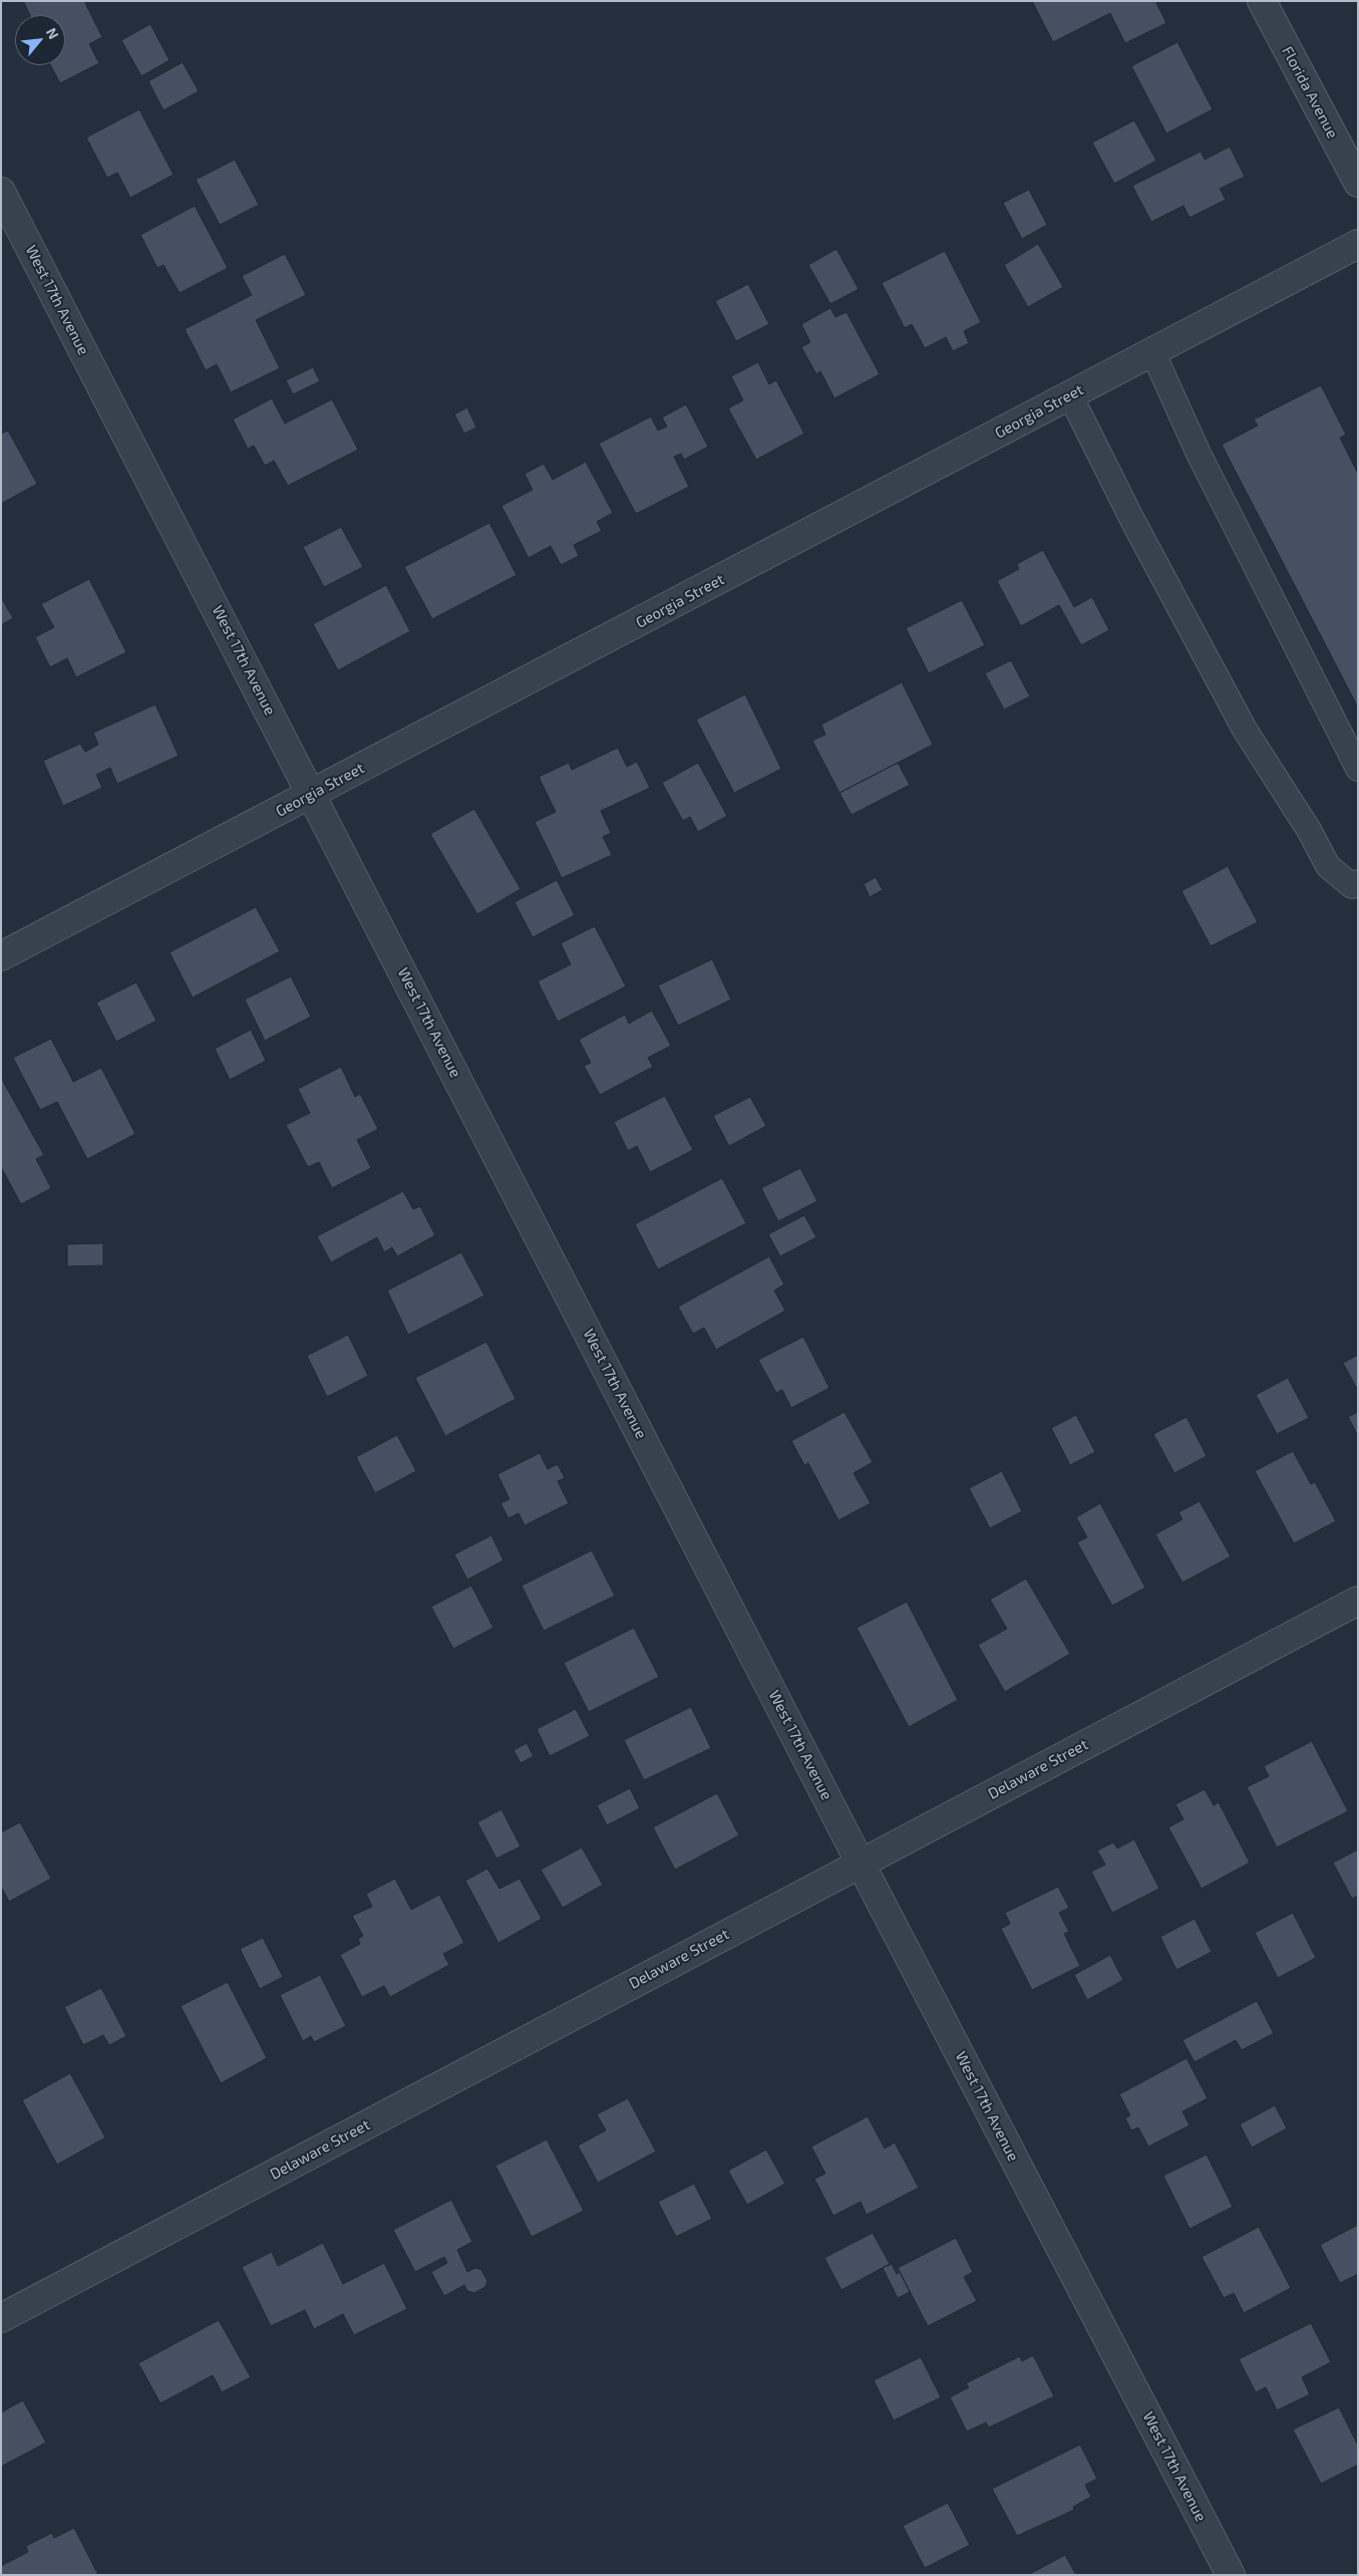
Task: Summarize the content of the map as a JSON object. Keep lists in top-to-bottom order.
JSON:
{
  "streets": {
    "street": [
      "Florida Avenue",
      "West 17th Avenue",
      "Georgia Street",
      "Delaware Street"
    ]
  },
  "crossings": [
    ["West 17th Avenue", "Georgia Street"],
    ["West 17th Avenue", "Delaware Street"]
  ],
  "north": "top right"
}
